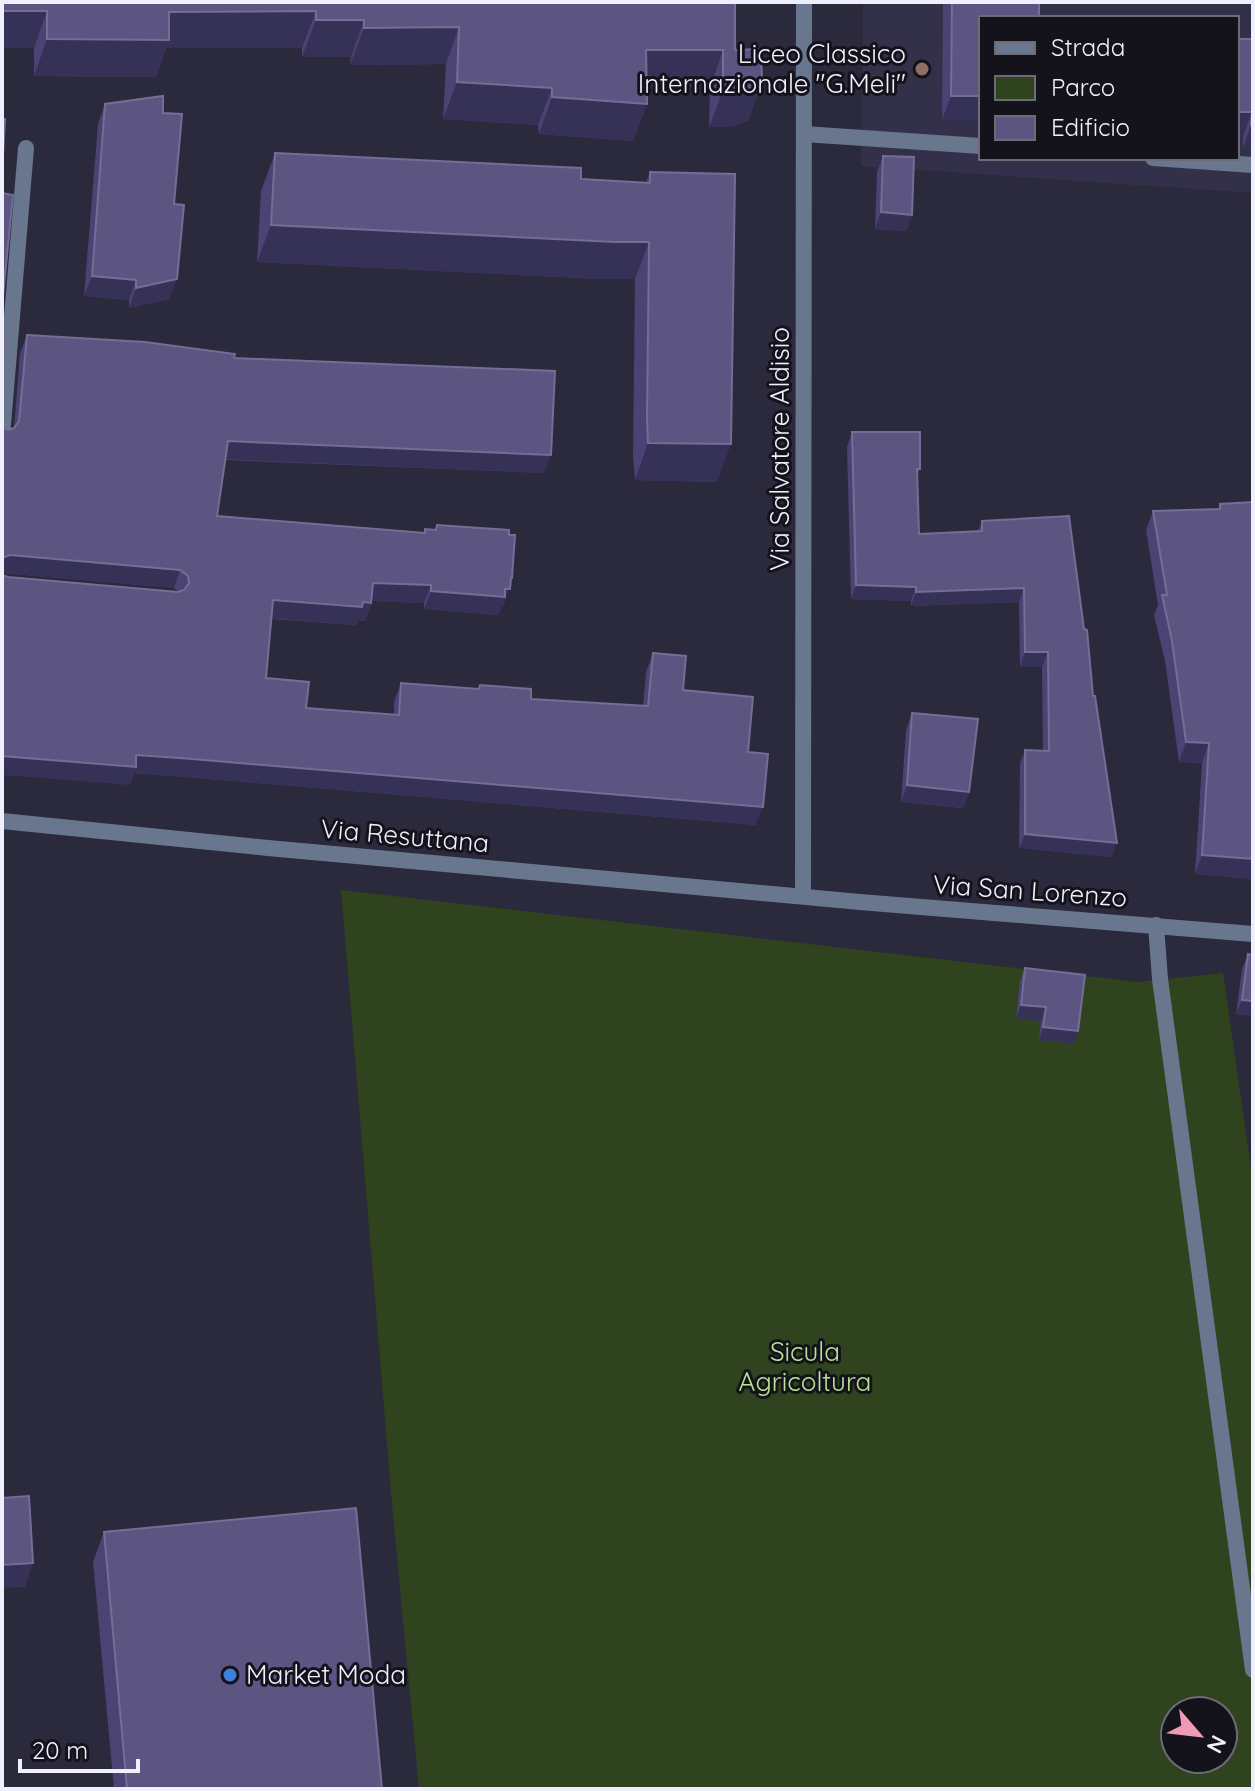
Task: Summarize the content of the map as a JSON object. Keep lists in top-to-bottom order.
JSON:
{
  "streets": {
    "street": ["Via Salvatore Aldisio", "Via Resuttana", "Via San Lorenzo"]
  },
  "crossings": [
    ["Via Salvatore Aldisio", "Via Resuttana"],
    ["Via Salvatore Aldisio", "Via San Lorenzo"],
    ["Via Resuttana", "Via San Lorenzo"]
  ],
  "parks": ["Sicula Agricoltura"],
  "places": ["Liceo Classico Internazionale \"G.Meli\"", "Market Moda"],
  "legend": ["Strada", "Parco", "Edificio"],
  "scale_bar": "20 m",
  "north": "bottom right"
}
